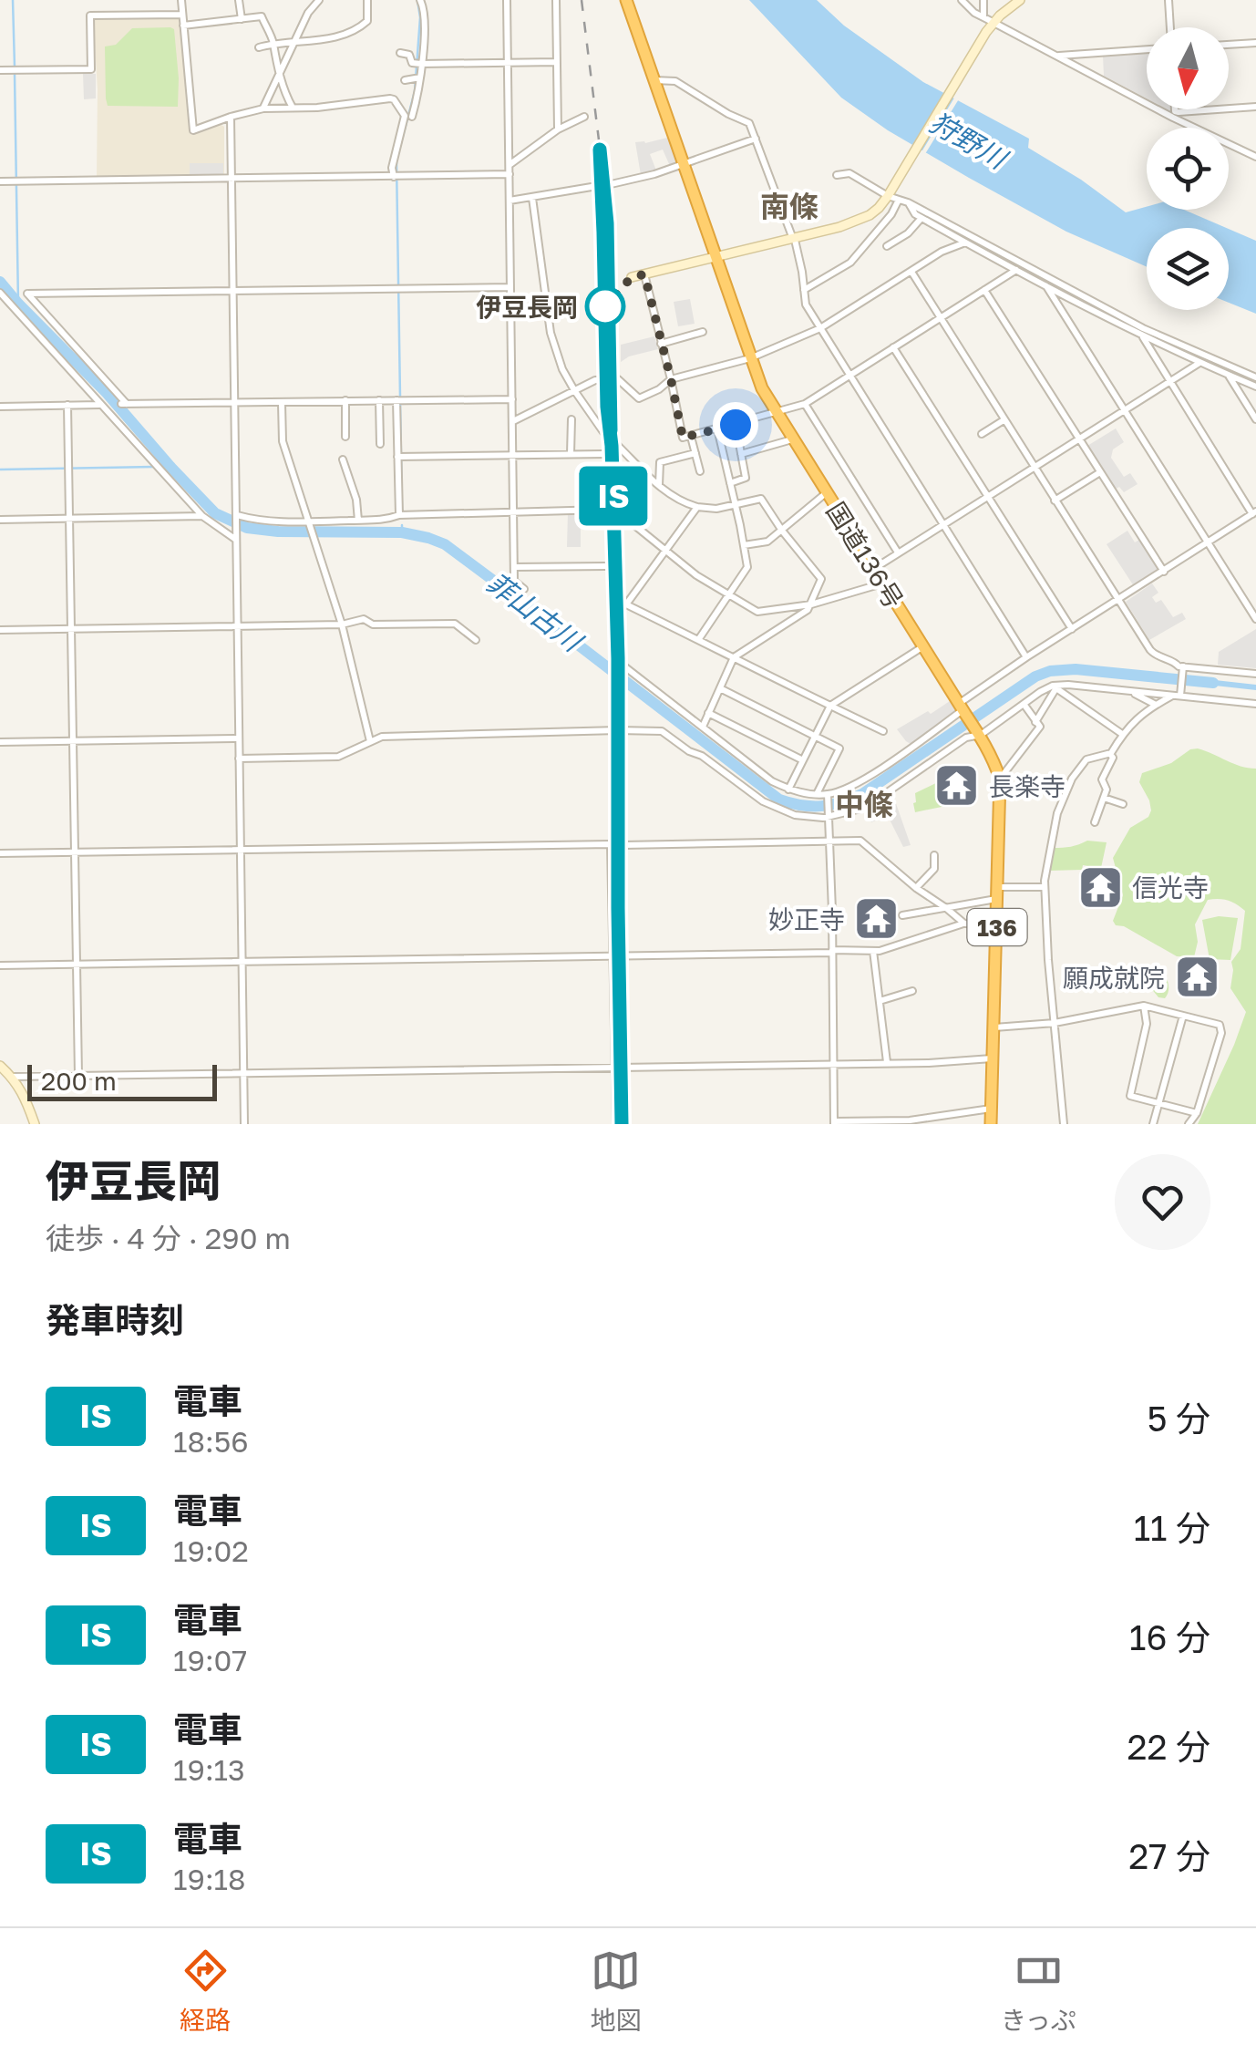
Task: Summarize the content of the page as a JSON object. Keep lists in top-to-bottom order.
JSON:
{
  "streets": {
    "highway": ["国道136号", "136"]
  },
  "districts": ["南條", "中條"],
  "water": ["狩野川", "菲山古川"],
  "places": {
    "other": ["伊豆長岡"],
    "temple": [
      "長楽寺",
      "信光寺",
      "妙正寺",
      "願成就院"
    ]
  },
  "scale_bar": "200 m",
  "north": "bottom",
  "page": {
    "on_map": "IS",
    "scale": "200 m",
    "heading": [
      ["伊豆長岡", "徒歩 · 4 分 · 290 m"],
      "発車時刻"
    ],
    "list": [
      {
        "mark": "IS",
        "name": "電車",
        "note": "18:56",
        "value": "5 分"
      },
      {
        "mark": "IS",
        "name": "電車",
        "note": "19:02",
        "value": "11 分"
      },
      {
        "mark": "IS",
        "name": "電車",
        "note": "19:07",
        "value": "16 分"
      },
      {
        "mark": "IS",
        "name": "電車",
        "note": "19:13",
        "value": "22 分"
      },
      {
        "mark": "IS",
        "name": "電車",
        "note": "19:18",
        "value": "27 分"
      }
    ],
    "tabs": ["経路", "地図", "きっぷ"]
  }
}
